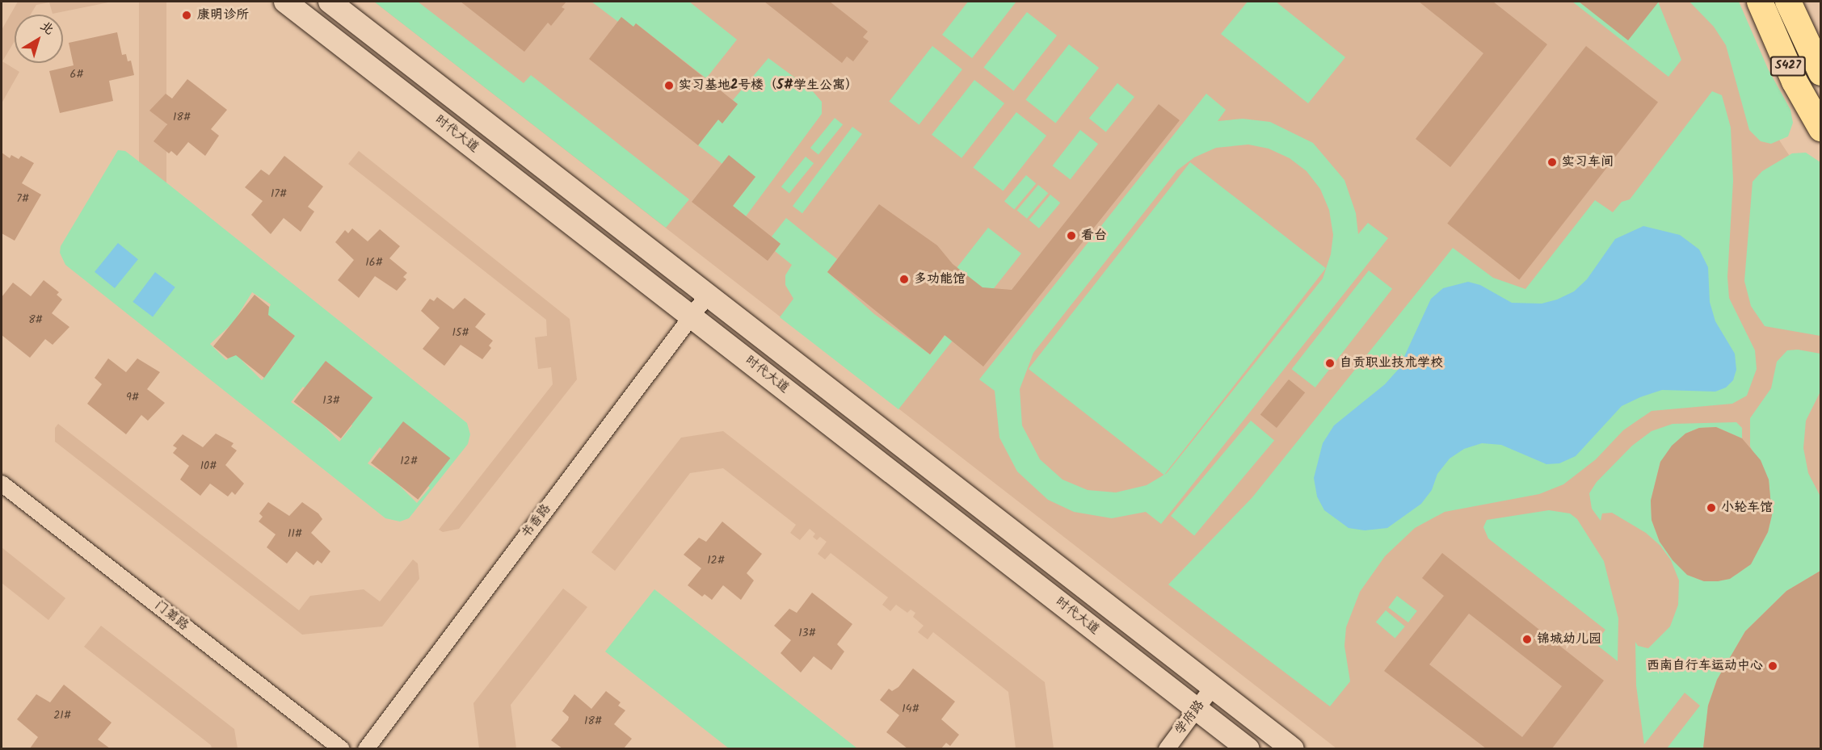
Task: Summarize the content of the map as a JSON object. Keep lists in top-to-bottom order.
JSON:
{
  "streets": {
    "main road": ["S427", "时代大道"],
    "street": ["书香路", "门第路", "学府路"]
  },
  "crossings": [
    ["时代大道", "书香路"],
    ["时代大道", "学府路"]
  ],
  "places": [
    "康明诊所",
    "实习基地2号楼（5#学生公寓）",
    "实习车间",
    "看台",
    "多功能馆",
    "自贡职业技术学校",
    "小轮车馆",
    "锦城幼儿园",
    "西南自行车运动中心"
  ],
  "house_numbers": [
    "6#",
    "18#",
    "17#",
    "7#",
    "16#",
    "8#",
    "15#",
    "9#",
    "13#",
    "12#",
    "10#",
    "11#",
    "12#",
    "13#",
    "14#",
    "21#",
    "18#"
  ],
  "north": "top right"
}
